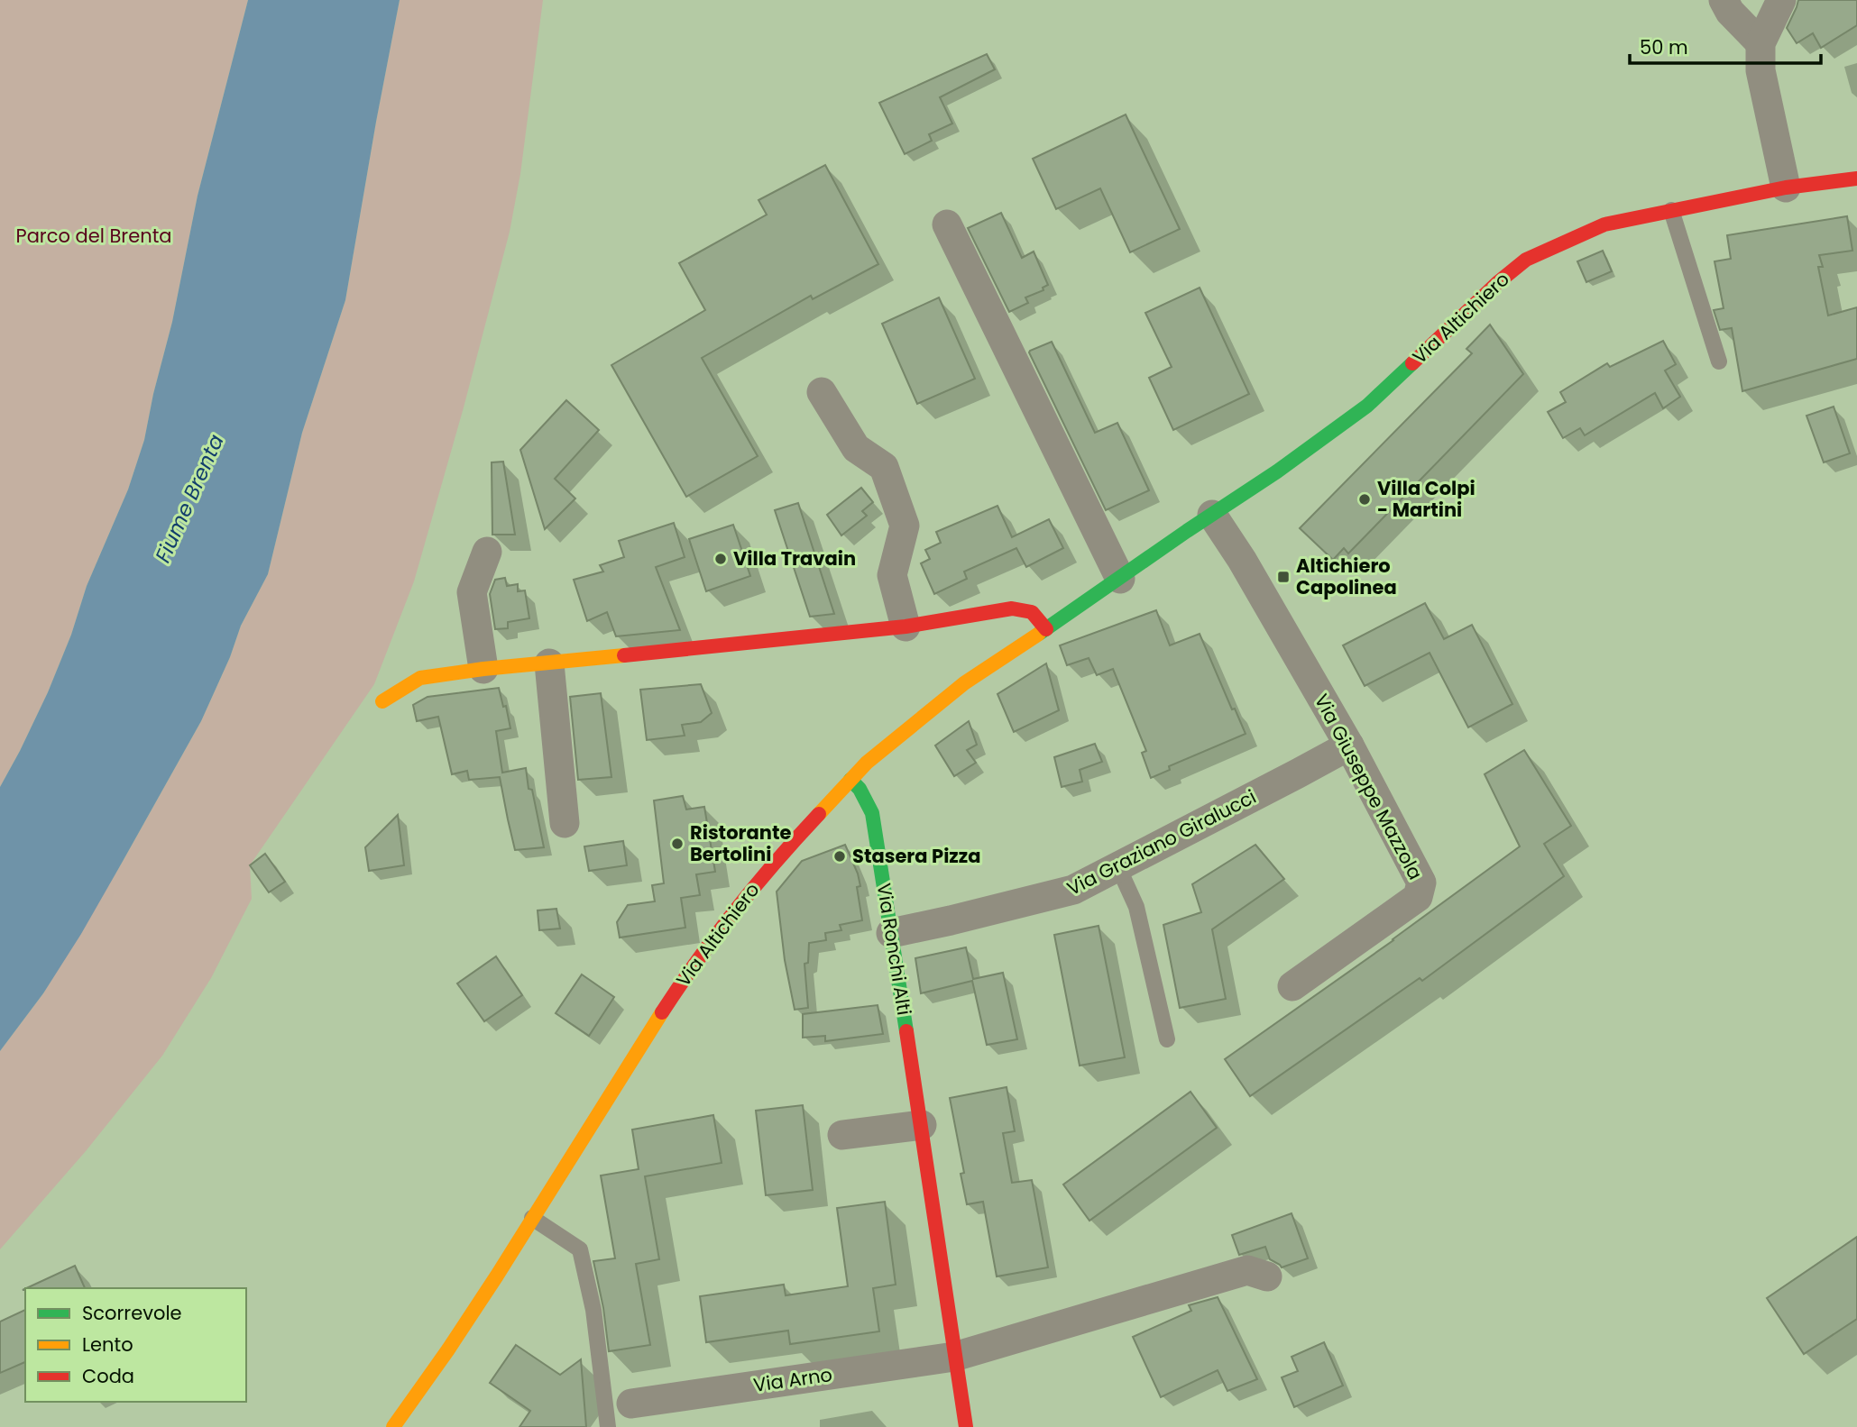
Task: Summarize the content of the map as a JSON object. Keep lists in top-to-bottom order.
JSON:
{
  "streets": {
    "street": [
      "Via Altichiero",
      "Via Giuseppe Mazzola",
      "Via Graziano Giralucci",
      "Via Ronchi Alti",
      "Via Arno"
    ]
  },
  "crossings": [
    ["Via Altichiero", "Via Giuseppe Mazzola"],
    ["Via Altichiero", "Via Ronchi Alti"],
    ["Via Giuseppe Mazzola", "Via Graziano Giralucci"],
    ["Via Graziano Giralucci", "Via Ronchi Alti"],
    ["Via Ronchi Alti", "Via Arno"]
  ],
  "water": ["Fiume Brenta"],
  "parks": ["Parco del Brenta"],
  "places": {
    "other": [
      "Villa Colpi - Martini",
      "Villa Travain",
      "Ristorante Bertolini",
      "Stasera Pizza"
    ],
    "transit": ["Altichiero Capolinea"]
  },
  "legend": ["Scorrevole", "Lento", "Coda"],
  "scale_bar": "50 m"
}
